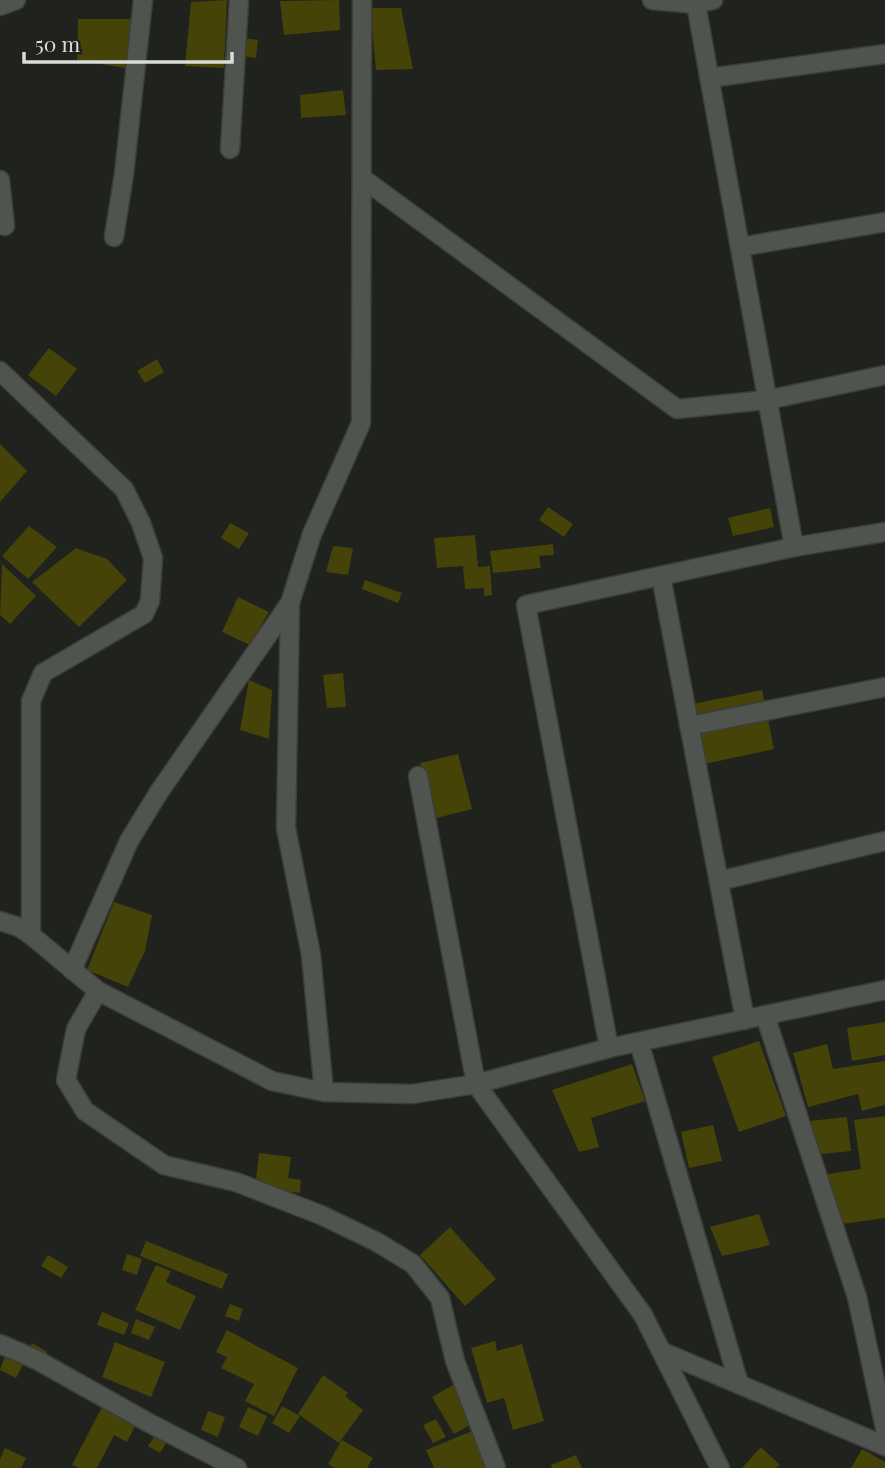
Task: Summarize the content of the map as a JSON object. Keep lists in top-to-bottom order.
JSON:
{
  "scale_bar": "50 m"
}
